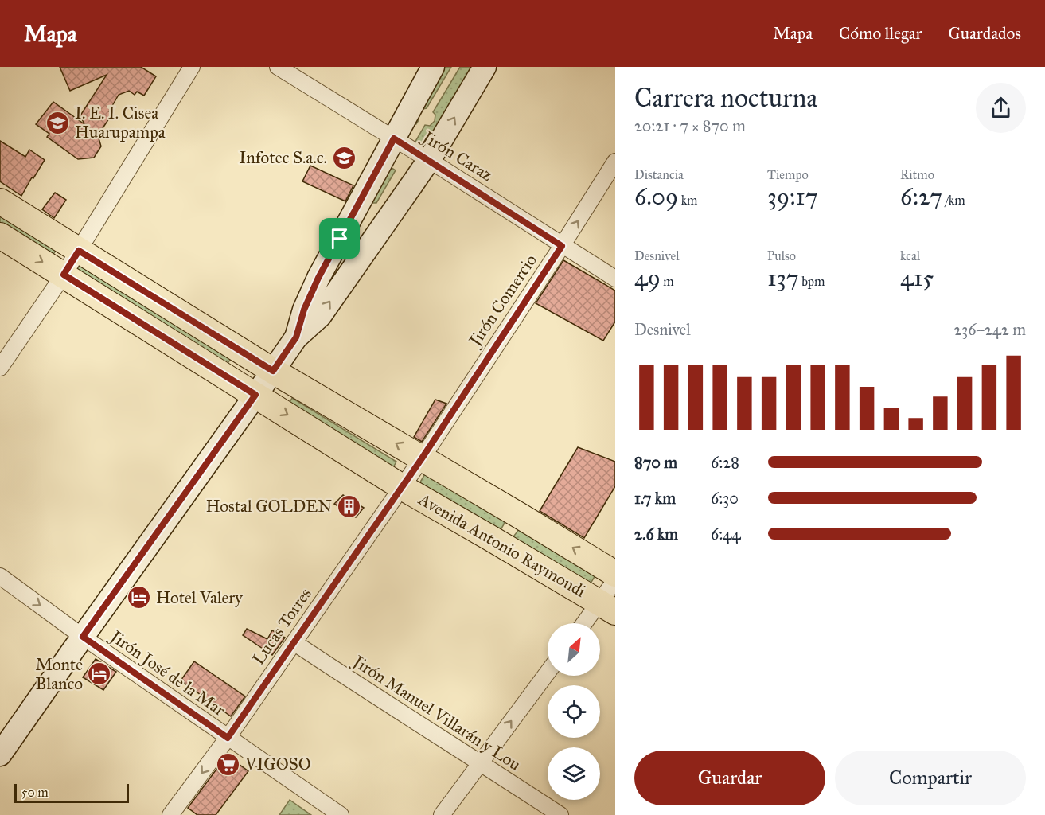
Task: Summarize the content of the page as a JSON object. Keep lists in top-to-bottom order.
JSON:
{
  "streets": {
    "main road": ["Avenida Antonio Raymondi"],
    "street": [
      "Jirón Caraz",
      "Jirón Comercio",
      "Lucas Torres",
      "Jirón José de la Mar",
      "Jirón Manuel Villarán y Lou"
    ]
  },
  "crossings": [
    ["Jirón Caraz", "Jirón Comercio"],
    ["Jirón Comercio", "Avenida Antonio Raymondi"],
    ["Jirón Comercio", "Lucas Torres"],
    ["Avenida Antonio Raymondi", "Lucas Torres"],
    ["Lucas Torres", "Jirón José de la Mar"],
    ["Lucas Torres", "Jirón Manuel Villarán y Lou"]
  ],
  "places": {
    "school or university": ["I. E. I. Cisea Huarupampa", "Infotec S.a.c."],
    "building": ["Hostal GOLDEN"],
    "hotel": ["Hotel Valery", "Monte Blanco"],
    "supermarket": ["VIGOSO"]
  },
  "scale_bar": "50 m",
  "north": "top right",
  "page": {
    "header": "Mapa",
    "nav": ["Mapa", "Cómo llegar", "Guardados"],
    "heading": ["Carrera nocturna", "20:21 · 7 × 870 m"],
    "stats": [
      ["Distancia", "6.09 km"],
      ["Tiempo", "39:17"],
      ["Ritmo", "6:27 /km"],
      ["Desnivel", "49 m"],
      ["Pulso", "137 bpm"],
      ["kcal", "415"]
    ],
    "chart": ["Desnivel", "236–242 m"],
    "list": [
      {
        "name": "870 m",
        "note": "6:28"
      },
      {
        "name": "1.7 km",
        "note": "6:30"
      },
      {
        "name": "2.6 km",
        "note": "6:44"
      }
    ],
    "buttons": ["Guardar", "Compartir"],
    "scale": "50 m"
  }
}
